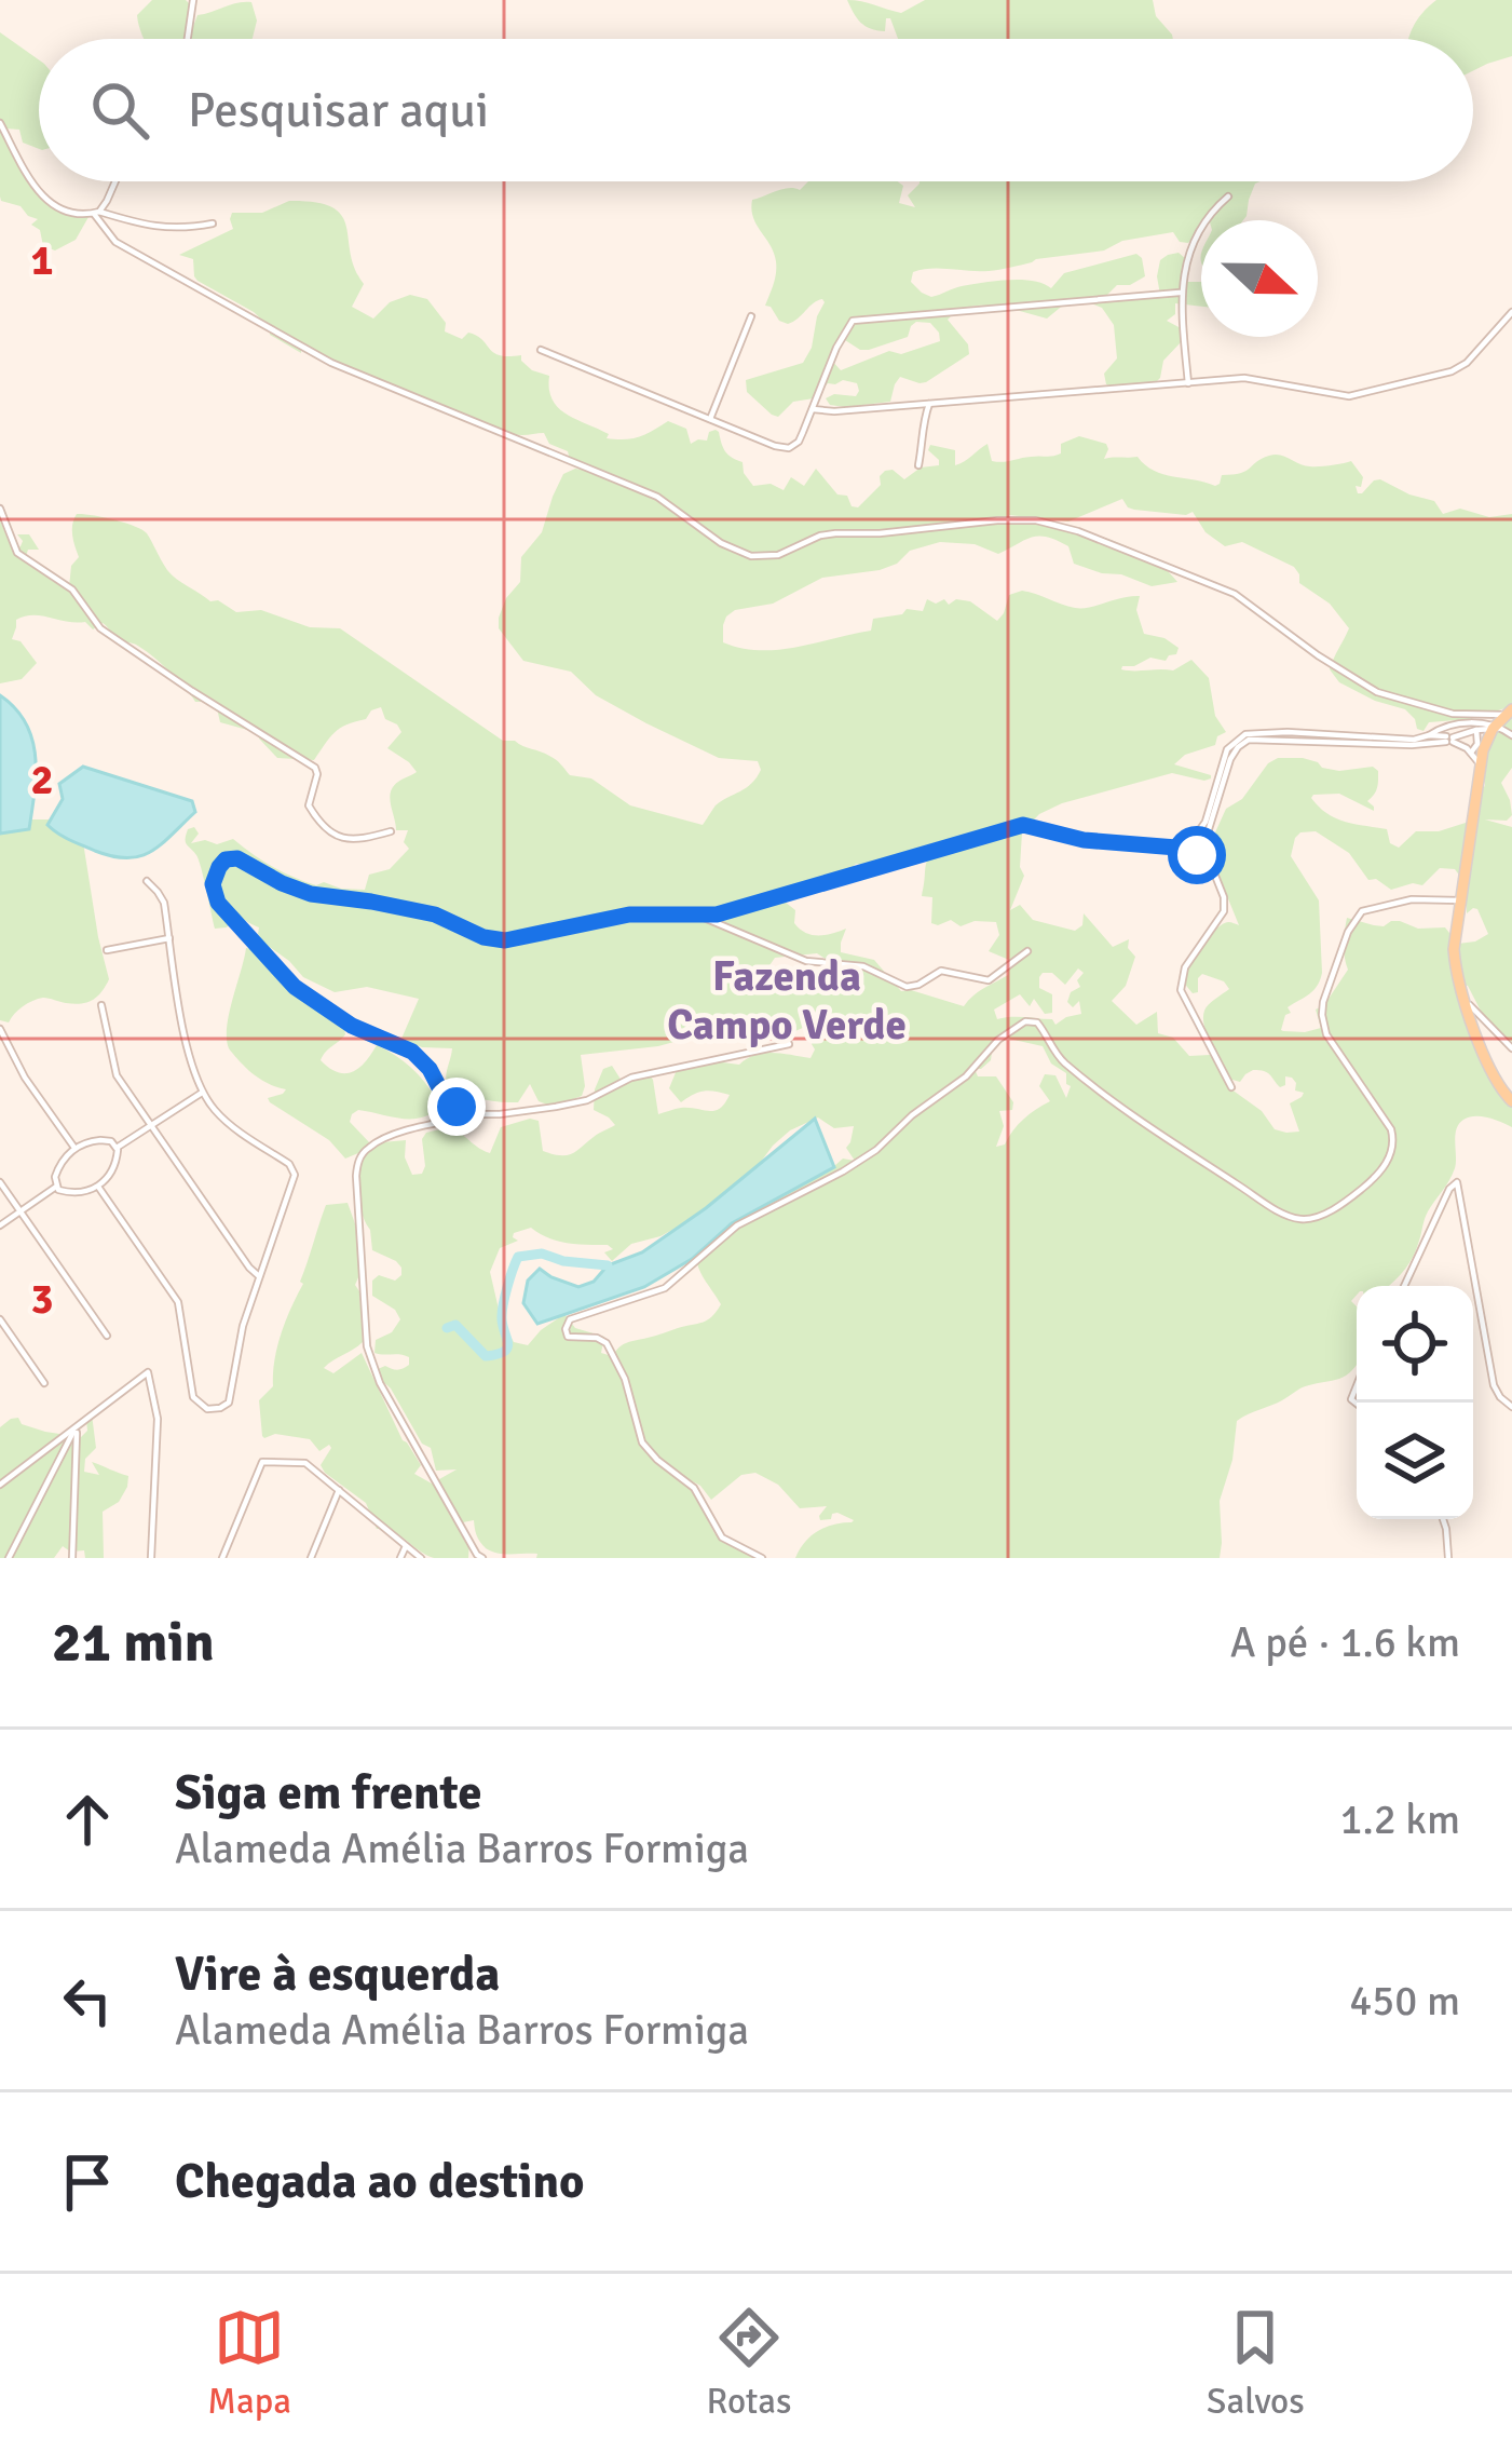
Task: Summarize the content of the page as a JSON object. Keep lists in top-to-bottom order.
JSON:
{
  "districts": ["Fazenda Campo Verde"],
  "north": "right",
  "page": {
    "search": "Pesquisar aqui",
    "heading": ["21 min", "A pé · 1.6 km"],
    "list": [
      ["Siga em frente", "Alameda Amélia Barros Formiga", "1.2 km"],
      ["Vire à esquerda", "Alameda Amélia Barros Formiga", "450 m"],
      "Chegada ao destino"
    ],
    "nav": ["Mapa", "Rotas", "Salvos"]
  },
  "grid": {
    "rows": ["1", "2", "3"]
  }
}
